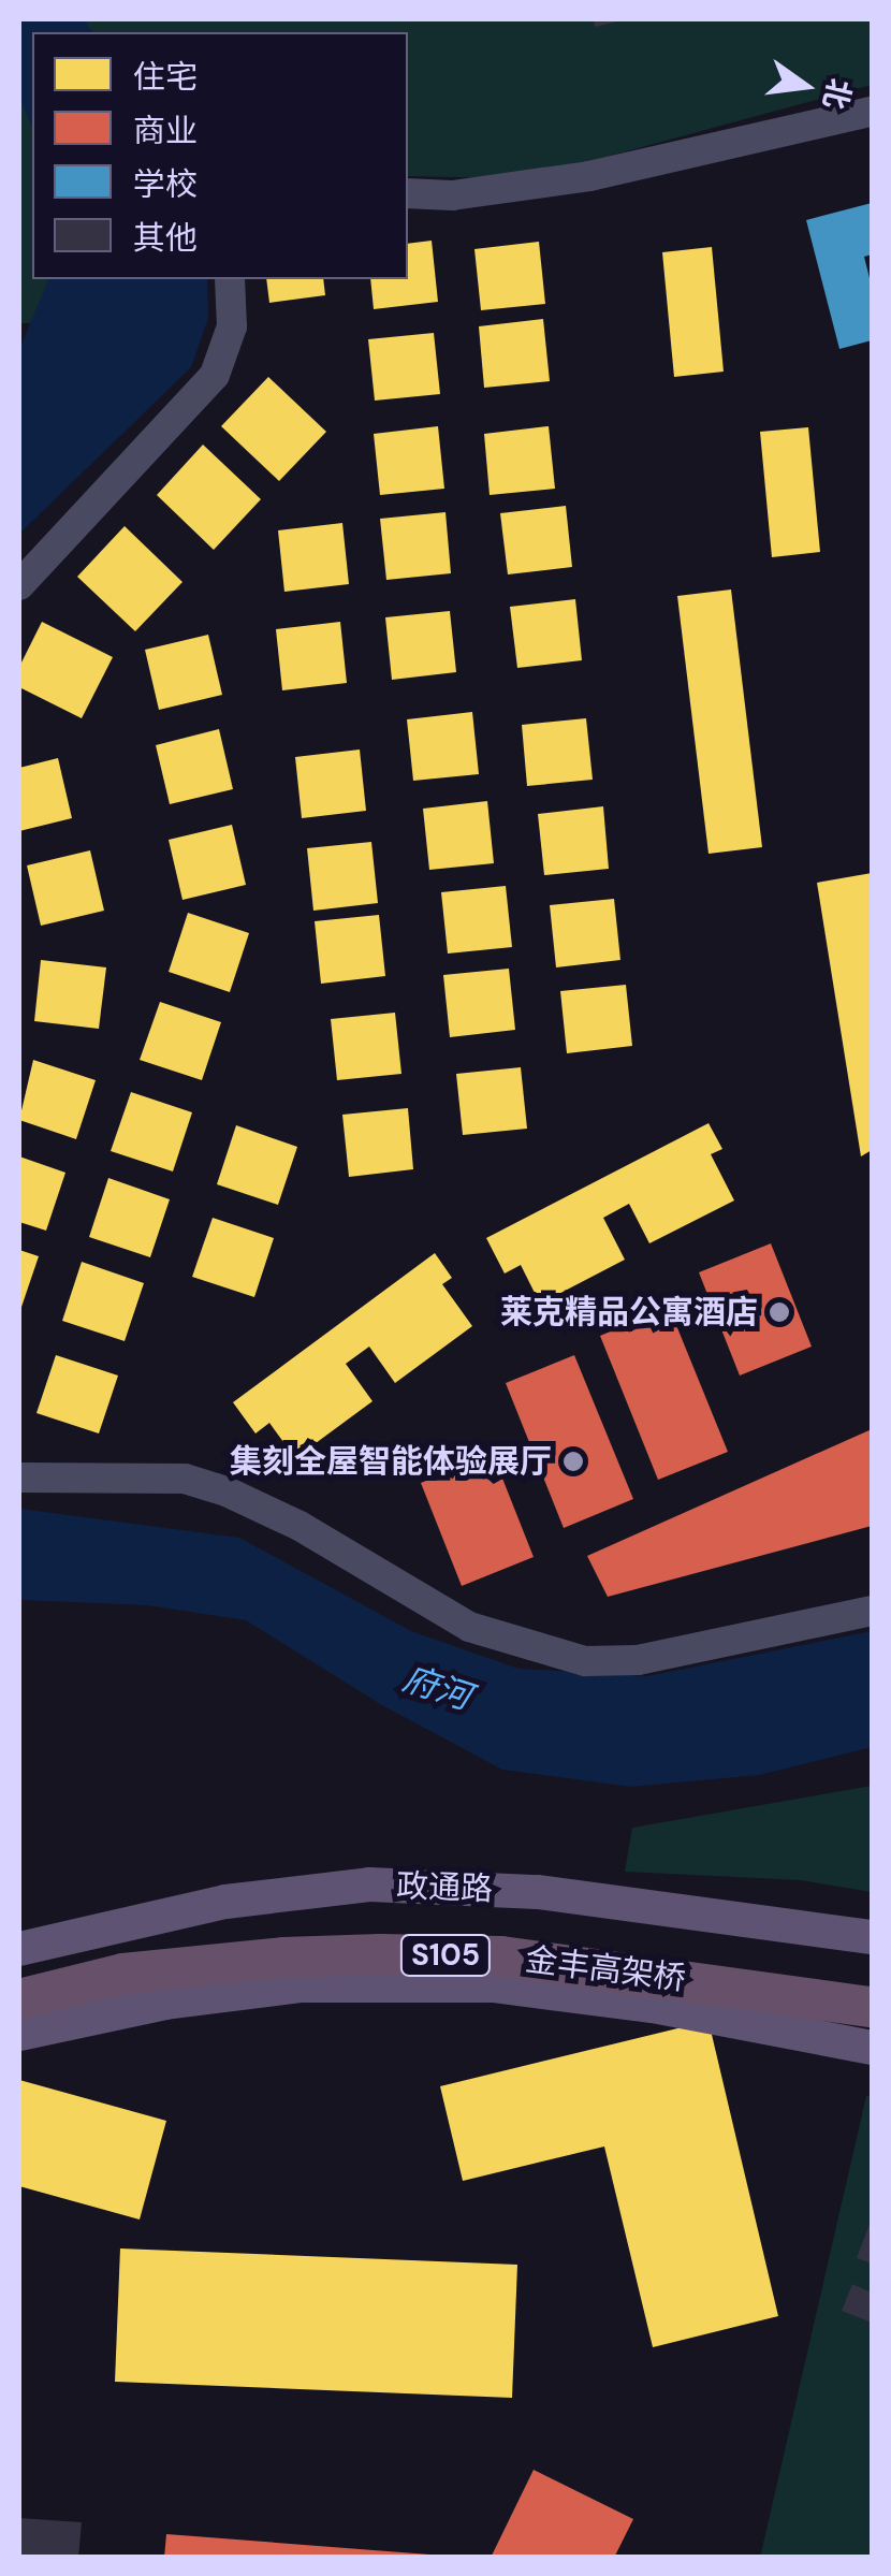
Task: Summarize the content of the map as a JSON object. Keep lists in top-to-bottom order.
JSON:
{
  "streets": {
    "highway": ["S105", "金丰高架桥"],
    "main road": ["政通路"]
  },
  "water": ["府河"],
  "places": ["莱克精品公寓酒店", "集刻全屋智能体验展厅"],
  "legend": [
    "住宅",
    "商业",
    "学校",
    "其他"
  ],
  "north": "right"
}
